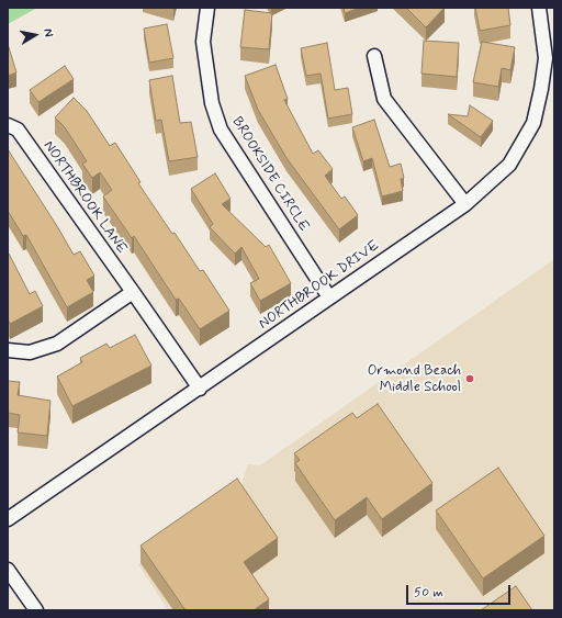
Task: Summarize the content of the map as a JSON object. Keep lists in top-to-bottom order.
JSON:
{
  "streets": {
    "street": ["BROOKSIDE CIRCLE", "NORTHBROOK LANE", "NORTHBROOK DRIVE"]
  },
  "crossings": [
    ["BROOKSIDE CIRCLE", "NORTHBROOK DRIVE"],
    ["NORTHBROOK LANE", "NORTHBROOK DRIVE"]
  ],
  "places": ["Ormond Beach Middle School"],
  "scale_bar": "50 m",
  "north": "right"
}
